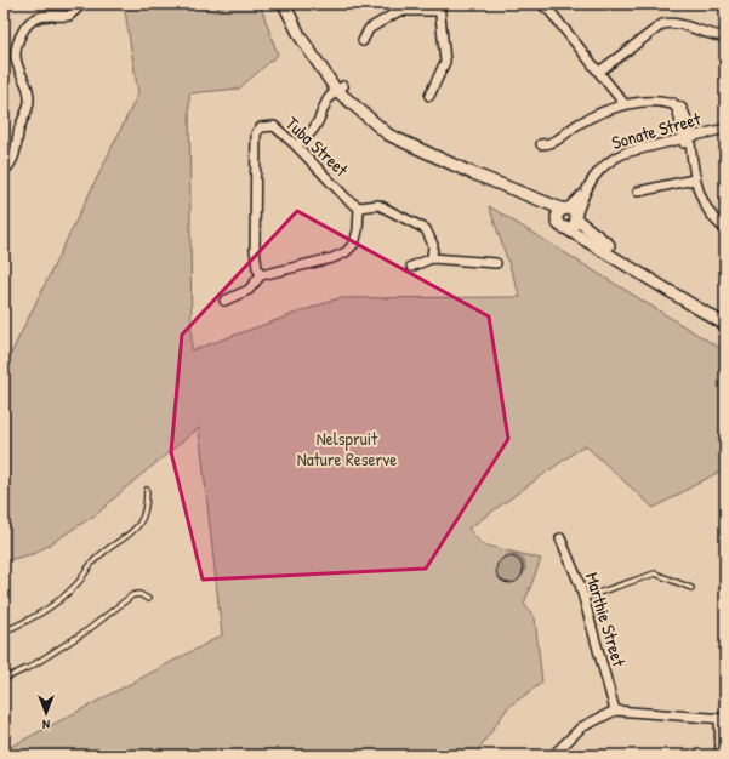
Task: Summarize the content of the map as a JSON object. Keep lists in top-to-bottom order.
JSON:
{
  "streets": {
    "street": ["Sonate Street", "Tuba Street", "Marthie Street"]
  },
  "parks": ["Nelspruit Nature Reserve"],
  "north": "bottom"
}
